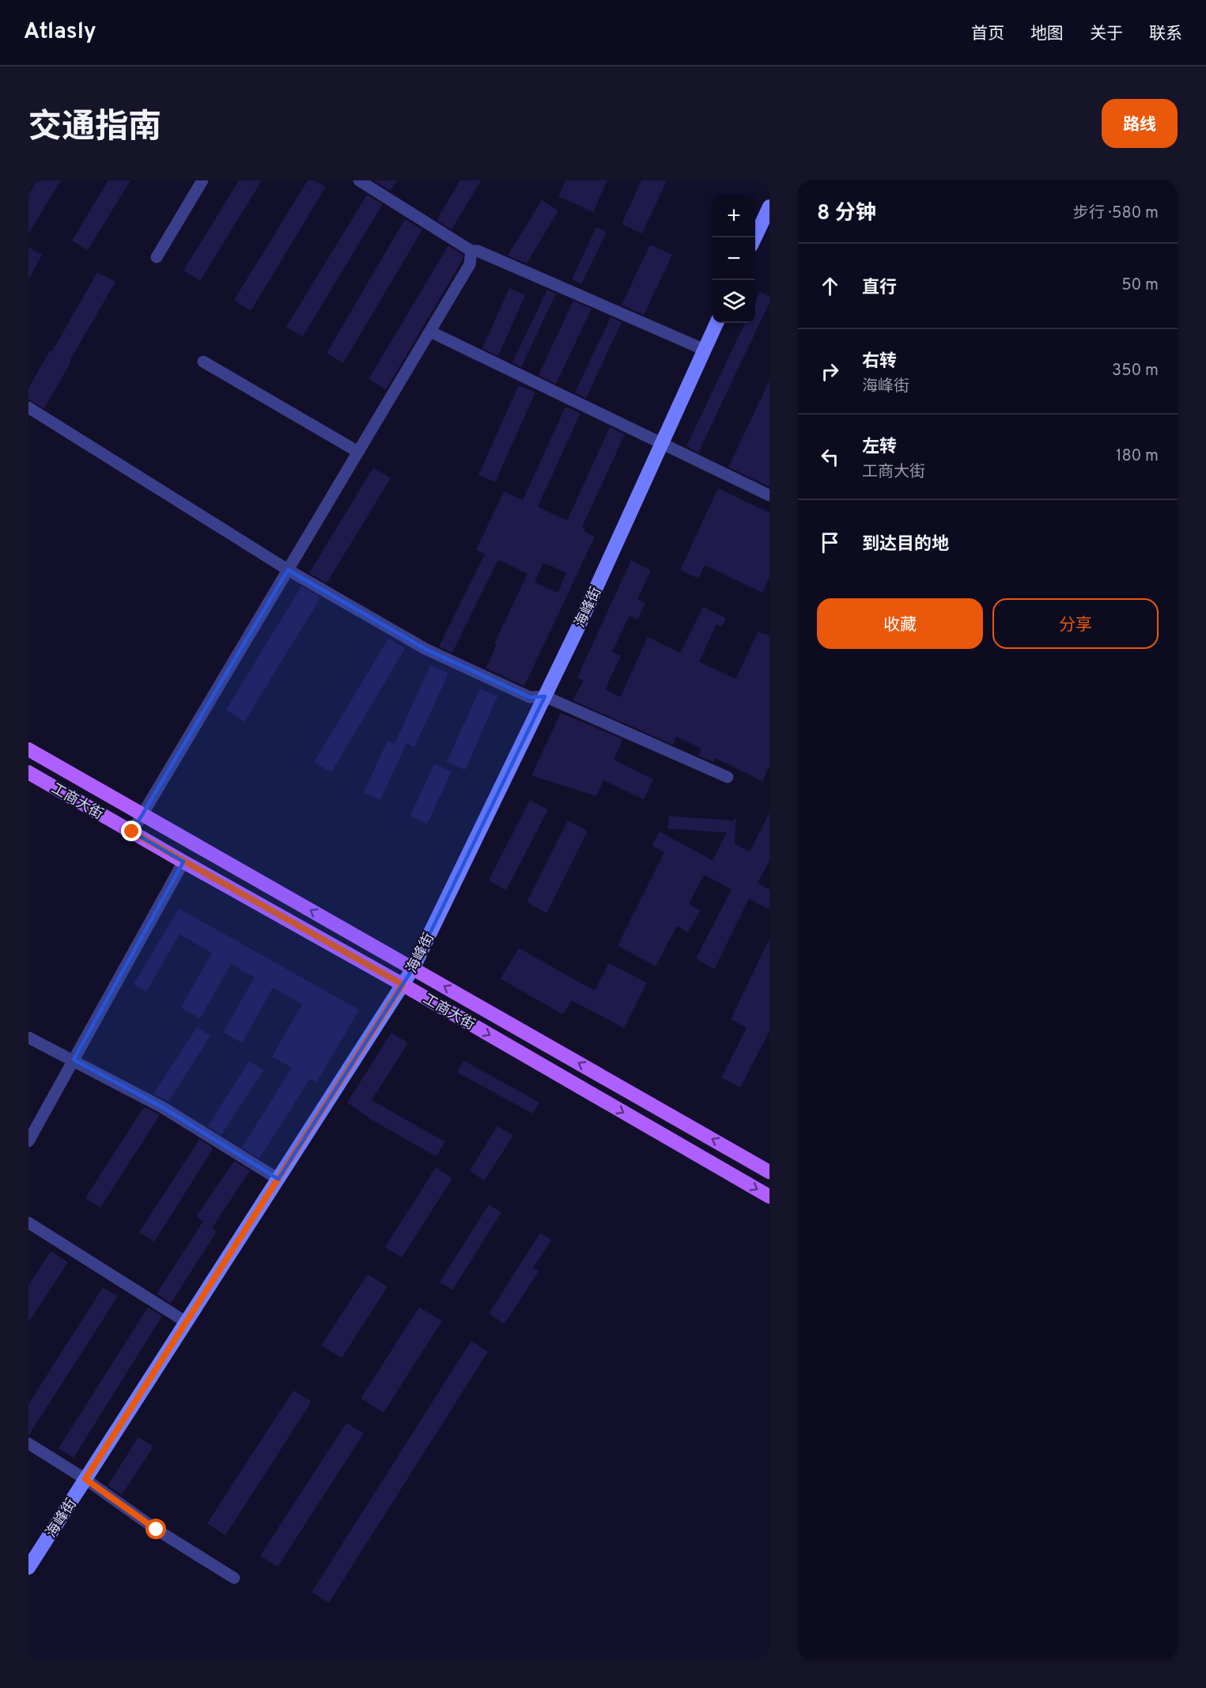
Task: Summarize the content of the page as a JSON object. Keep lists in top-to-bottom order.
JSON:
{
  "streets": {
    "main road": ["工商大街"],
    "street": ["海峰街"]
  },
  "crossings": [
    ["海峰街", "工商大街"]
  ],
  "page": {
    "header": "Atlasly",
    "nav": [
      "首页",
      "地图",
      "关于",
      "联系"
    ],
    "title": "交通指南",
    "buttons": [
      "路线",
      ["收藏", "分享"]
    ],
    "heading": ["8 分钟", "步行 · 580 m"],
    "map_buttons": ["+", "−"],
    "list": [
      ["直行", "50 m"],
      ["右转", "海峰街", "350 m"],
      ["左转", "工商大街", "180 m"],
      "到达目的地"
    ]
  }
}
